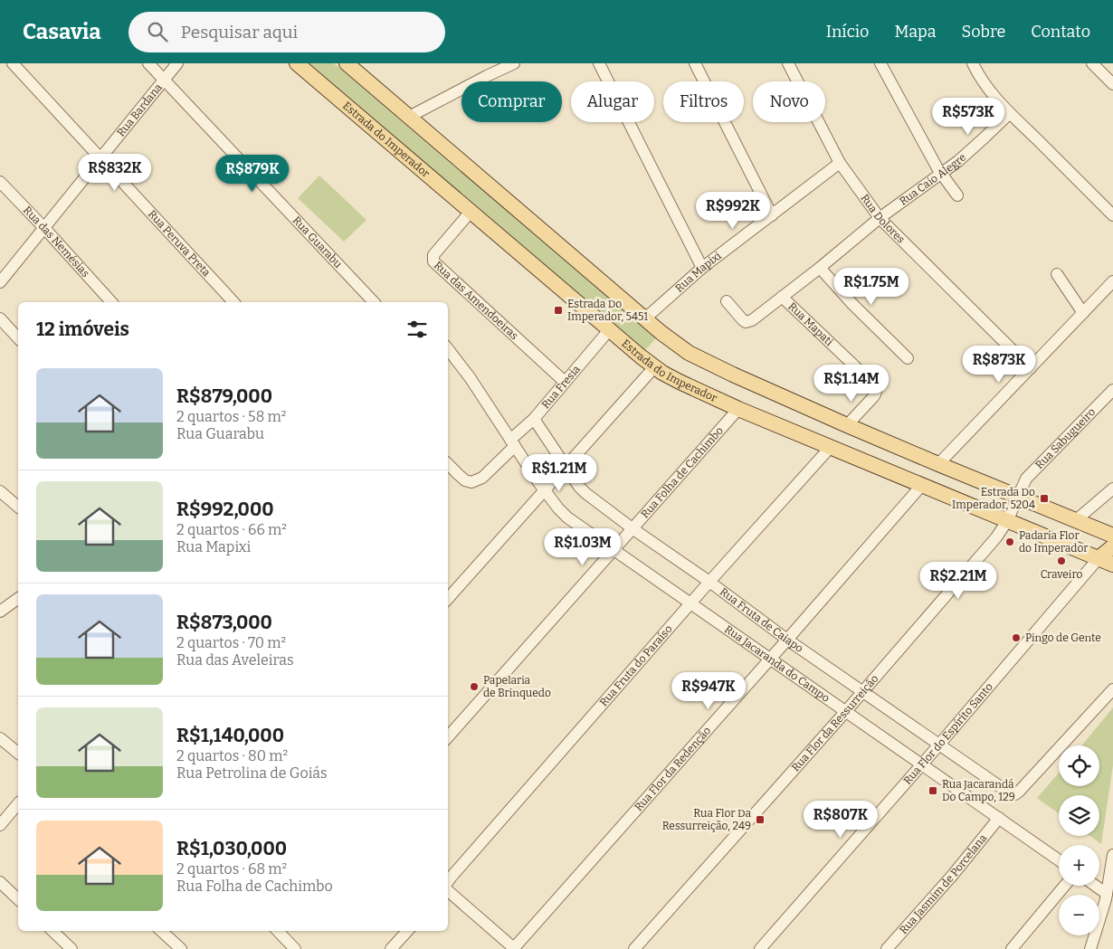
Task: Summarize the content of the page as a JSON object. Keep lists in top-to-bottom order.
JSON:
{
  "streets": {
    "main road": ["Estrada do Imperador"],
    "street": [
      "Rua Bardana",
      "Rua Caio Alegre",
      "Rua Dolores",
      "Rua das Nemésias",
      "Rua Peruva Preta",
      "Rua Guarabu",
      "Rua Mapixi",
      "Rua das Amendoeiras",
      "Rua Mapati",
      "Rua Fresia",
      "Rua Sabugueiro",
      "Rua Folha de Cachimbo",
      "Rua Fruta de Caiapo",
      "Rua Jacaranda do Campo",
      "Rua Fruta do Paraíso",
      "Rua Flor da Ressurreição",
      "Rua Flor do Espírito Santo",
      "Rua Flor da Redenção",
      "Rua Jasmim de Porcelana"
    ]
  },
  "crossings": [
    ["Rua Bardana", "Rua das Nemésias"],
    ["Rua Bardana", "Rua Peruva Preta"],
    ["Rua Bardana", "Rua Guarabu"],
    ["Estrada do Imperador", "Rua das Amendoeiras"],
    ["Estrada do Imperador", "Rua Fresia"],
    ["Estrada do Imperador", "Rua Folha de Cachimbo"],
    ["Estrada do Imperador", "Rua Fruta do Paraíso"],
    ["Estrada do Imperador", "Rua Flor da Ressurreição"],
    ["Estrada do Imperador", "Rua Flor do Espírito Santo"],
    ["Estrada do Imperador", "Rua Flor da Redenção"],
    ["Rua Caio Alegre", "Rua Dolores"],
    ["Rua Caio Alegre", "Rua Mapati"],
    ["Rua Dolores", "Rua Mapixi"],
    ["Rua das Amendoeiras", "Rua Fresia"],
    ["Rua Fresia", "Rua Fruta de Caiapo"],
    ["Rua Fresia", "Rua Jacaranda do Campo"],
    ["Rua Sabugueiro", "Rua Flor da Ressurreição"],
    ["Rua Folha de Cachimbo", "Rua Fruta de Caiapo"],
    ["Rua Folha de Cachimbo", "Rua Jacaranda do Campo"],
    ["Rua Fruta de Caiapo", "Rua Fruta do Paraíso"],
    ["Rua Fruta de Caiapo", "Rua Flor da Ressurreição"],
    ["Rua Fruta de Caiapo", "Rua Flor do Espírito Santo"],
    ["Rua Fruta de Caiapo", "Rua Flor da Redenção"],
    ["Rua Jacaranda do Campo", "Rua Fruta do Paraíso"],
    ["Rua Jacaranda do Campo", "Rua Flor da Ressurreição"],
    ["Rua Jacaranda do Campo", "Rua Flor do Espírito Santo"],
    ["Rua Jacaranda do Campo", "Rua Flor da Redenção"],
    ["Rua Jacaranda do Campo", "Rua Jasmim de Porcelana"]
  ],
  "places": {
    "transit": [
      "Estrada Do Imperador, 5451",
      "Estrada Do Imperador, 5204",
      "Rua Jacarandá Do Campo, 129",
      "Rua Flor Da Ressurreição, 249"
    ],
    "other": [
      "Padaria Flor do Imperador",
      "Craveiro",
      "Pingo de Gente",
      "Papelaria de Brinquedo"
    ]
  },
  "page": {
    "header": "Casavia",
    "search": "Pesquisar aqui",
    "nav": [
      "Início",
      "Mapa",
      "Sobre",
      "Contato"
    ],
    "chip": [
      "Comprar",
      "Alugar",
      "Filtros",
      "Novo"
    ],
    "price": [
      "R$573K",
      "R$832K",
      "R$879K",
      "R$992K",
      "R$1.75M",
      "R$873K",
      "R$1.14M",
      "R$1.21M",
      "R$1.03M",
      "R$2.21M",
      "R$947K",
      "R$807K"
    ],
    "heading": "12 imóveis",
    "list": [
      {
        "name": "R$879,000",
        "note": "2 quartos · 58 m² · Rua Guarabu"
      },
      {
        "name": "R$992,000",
        "note": "2 quartos · 66 m² · Rua Mapixi"
      },
      {
        "name": "R$873,000",
        "note": "2 quartos · 70 m² · Rua das Aveleiras"
      },
      {
        "name": "R$1,140,000",
        "note": "2 quartos · 80 m² · Rua Petrolina de Goiás"
      },
      {
        "name": "R$1,030,000",
        "note": "2 quartos · 68 m² · Rua Folha de Cachimbo"
      }
    ],
    "map_buttons": ["+", "−"]
  }
}
